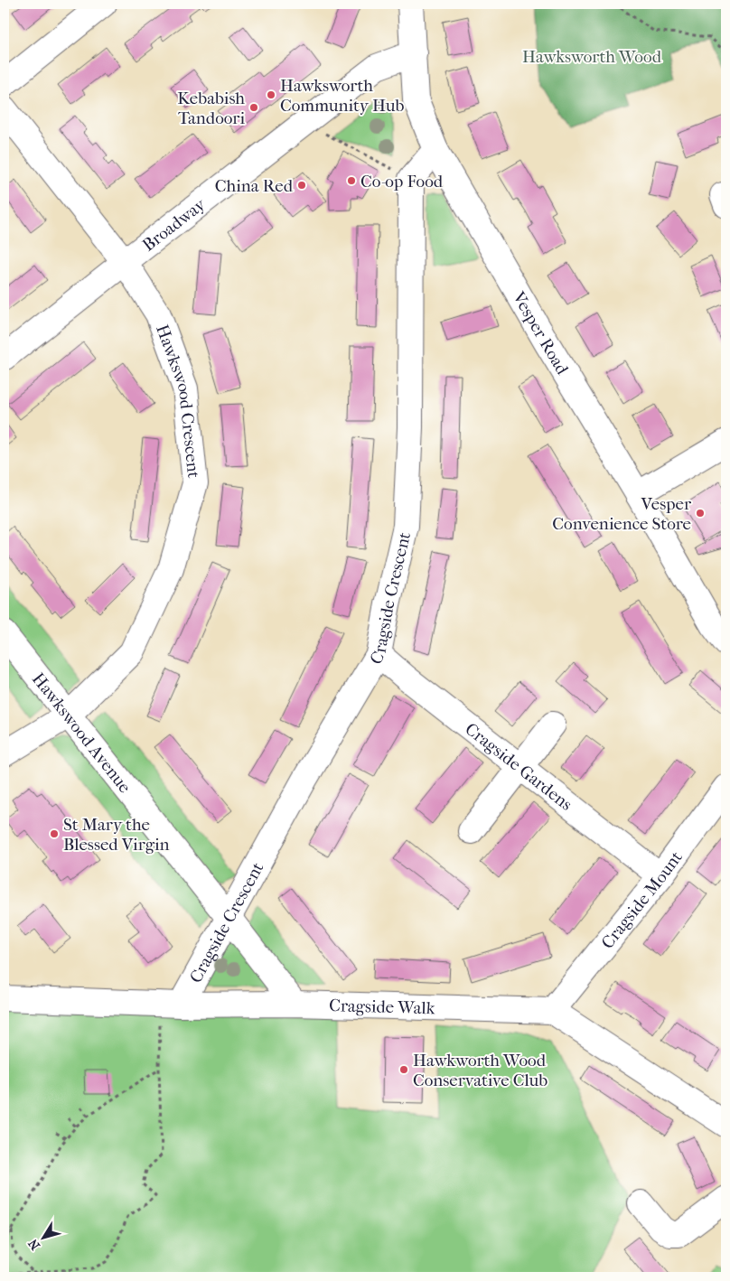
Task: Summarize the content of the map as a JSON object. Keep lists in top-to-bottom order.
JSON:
{
  "streets": {
    "street": [
      "Broadway",
      "Vesper Road",
      "Hawkswood Crescent",
      "Cragside Crescent",
      "Hawkswood Avenue",
      "Cragside Gardens",
      "Cragside Mount",
      "Cragside Walk"
    ]
  },
  "crossings": [
    ["Broadway", "Vesper Road"],
    ["Broadway", "Hawkswood Crescent"],
    ["Hawkswood Crescent", "Hawkswood Avenue"],
    ["Cragside Crescent", "Hawkswood Avenue"],
    ["Cragside Crescent", "Cragside Gardens"],
    ["Cragside Crescent", "Cragside Walk"],
    ["Hawkswood Avenue", "Cragside Walk"],
    ["Cragside Gardens", "Cragside Mount"],
    ["Cragside Mount", "Cragside Walk"]
  ],
  "parks": ["Hawksworth Wood"],
  "places": [
    "Hawksworth Community Hub",
    "Kebabish Tandoori",
    "Co-op Food",
    "China Red",
    "Vesper Convenience Store",
    "St Mary the Blessed Virgin",
    "Hawkworth Wood Conservative Club"
  ],
  "north": "bottom left"
}
